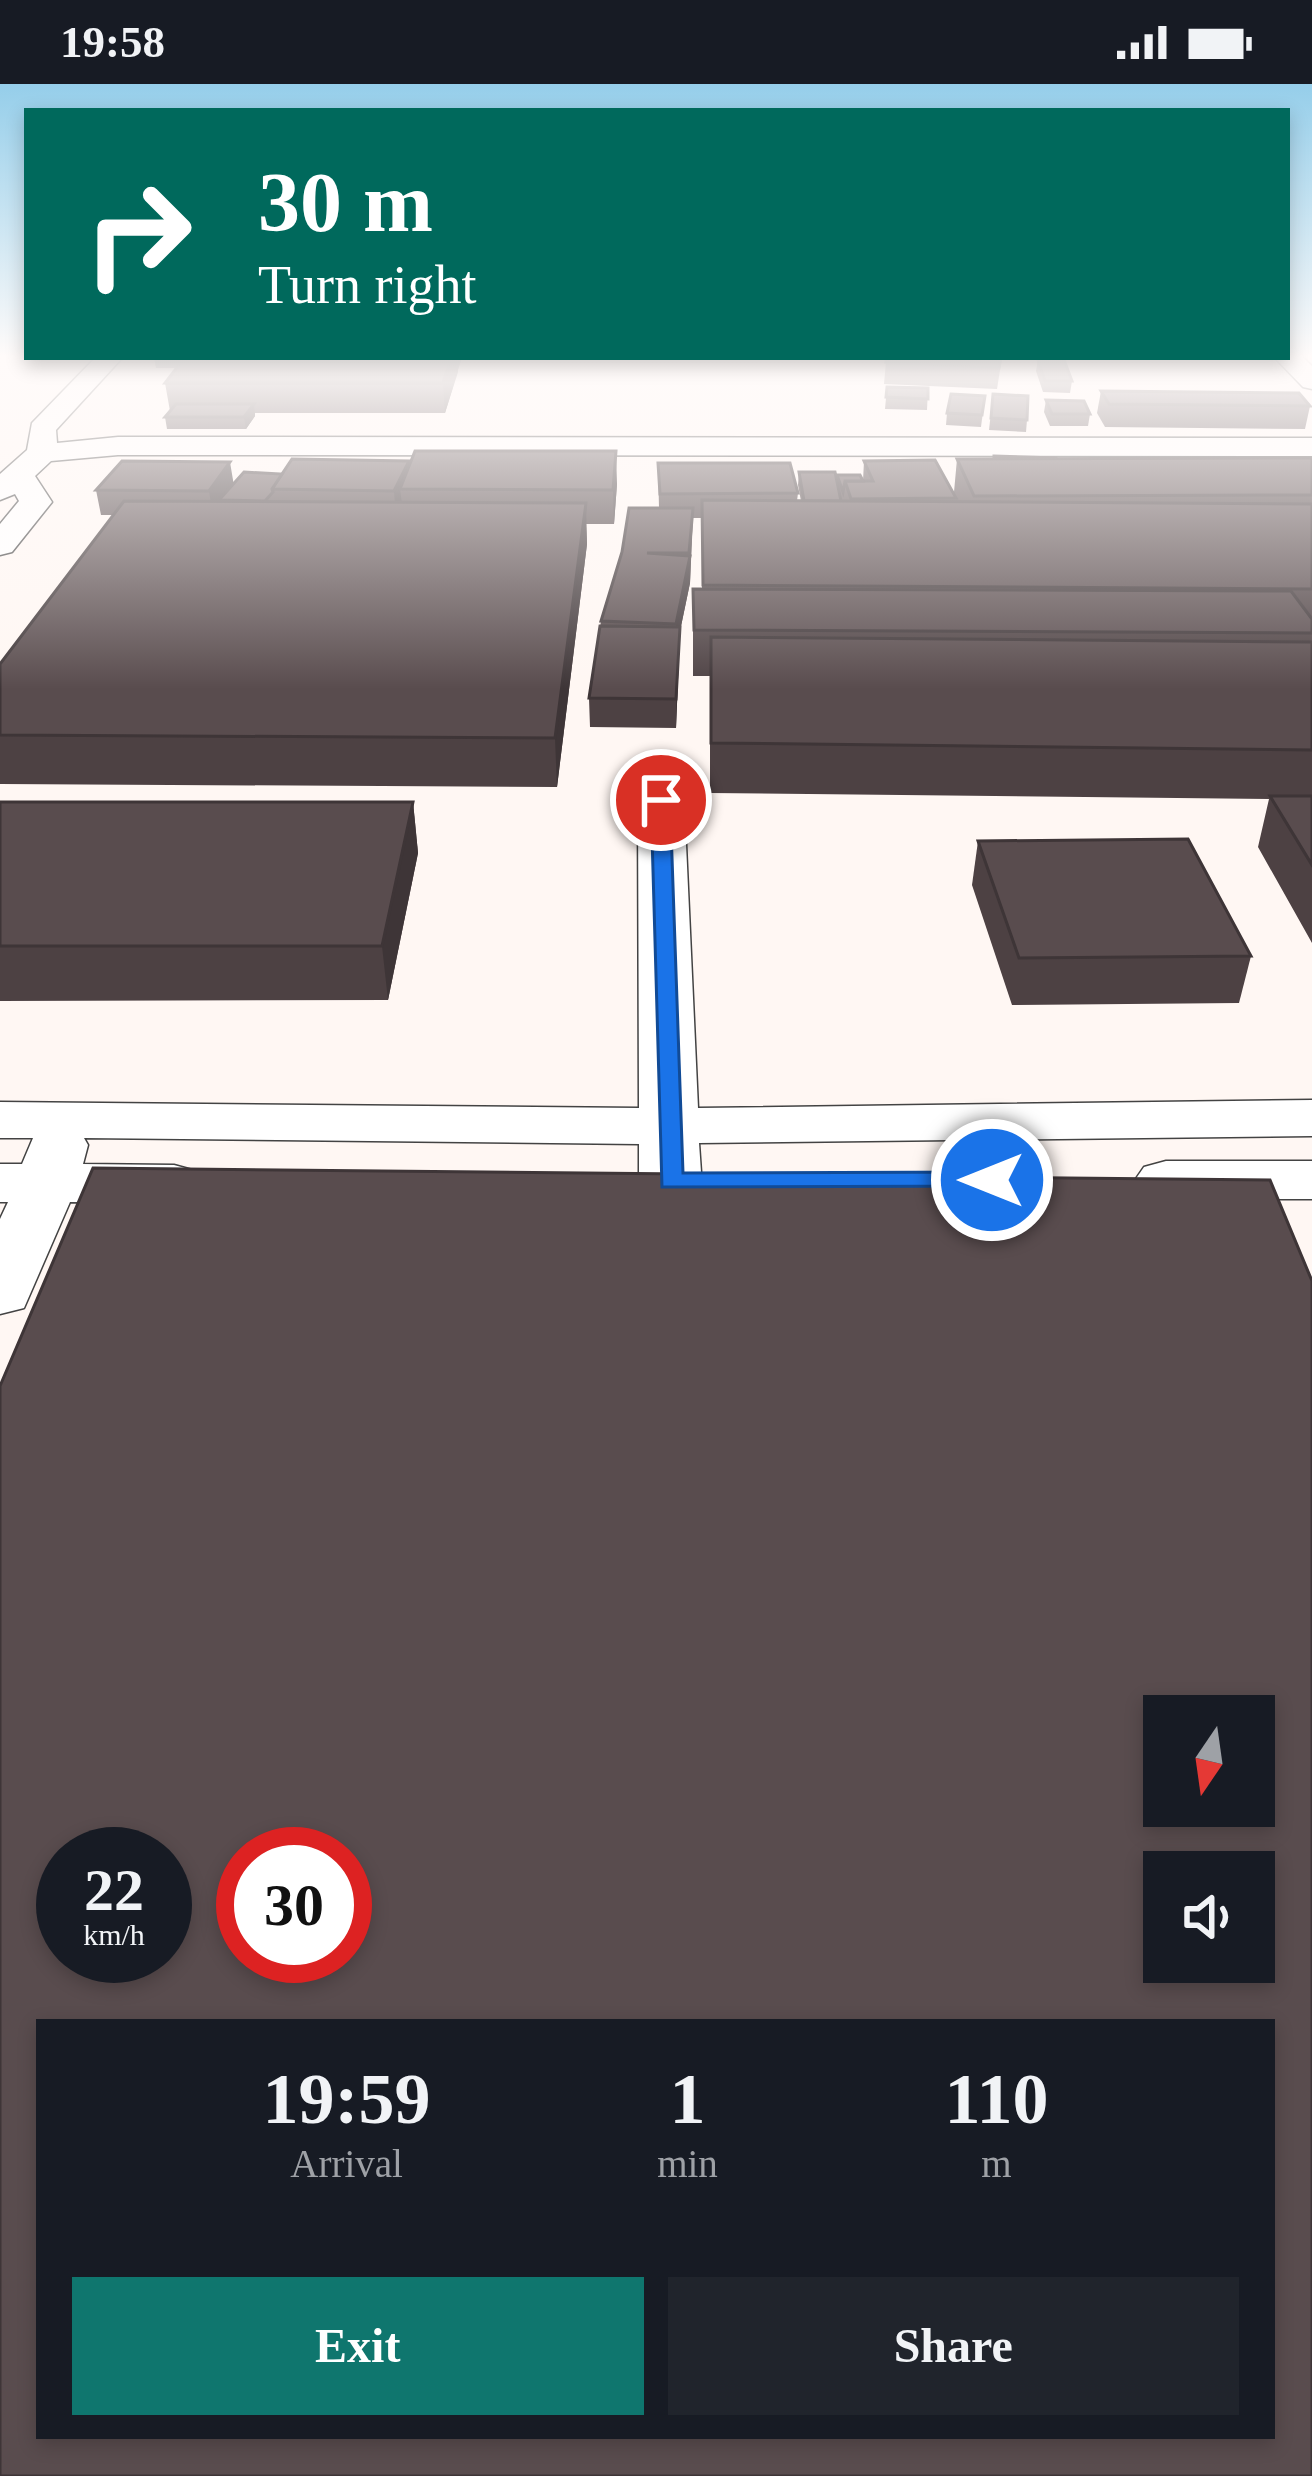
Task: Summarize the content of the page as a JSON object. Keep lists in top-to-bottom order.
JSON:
{
  "north": "bottom",
  "page": {
    "status": "19:58",
    "turn": ["30 m", "Turn right"],
    "speed": "22 km/h",
    "limit": "30",
    "eta": [
      "19:59",
      "Arrival",
      "1",
      "min",
      "110",
      "m"
    ],
    "buttons": ["Exit", "Share"]
  }
}
